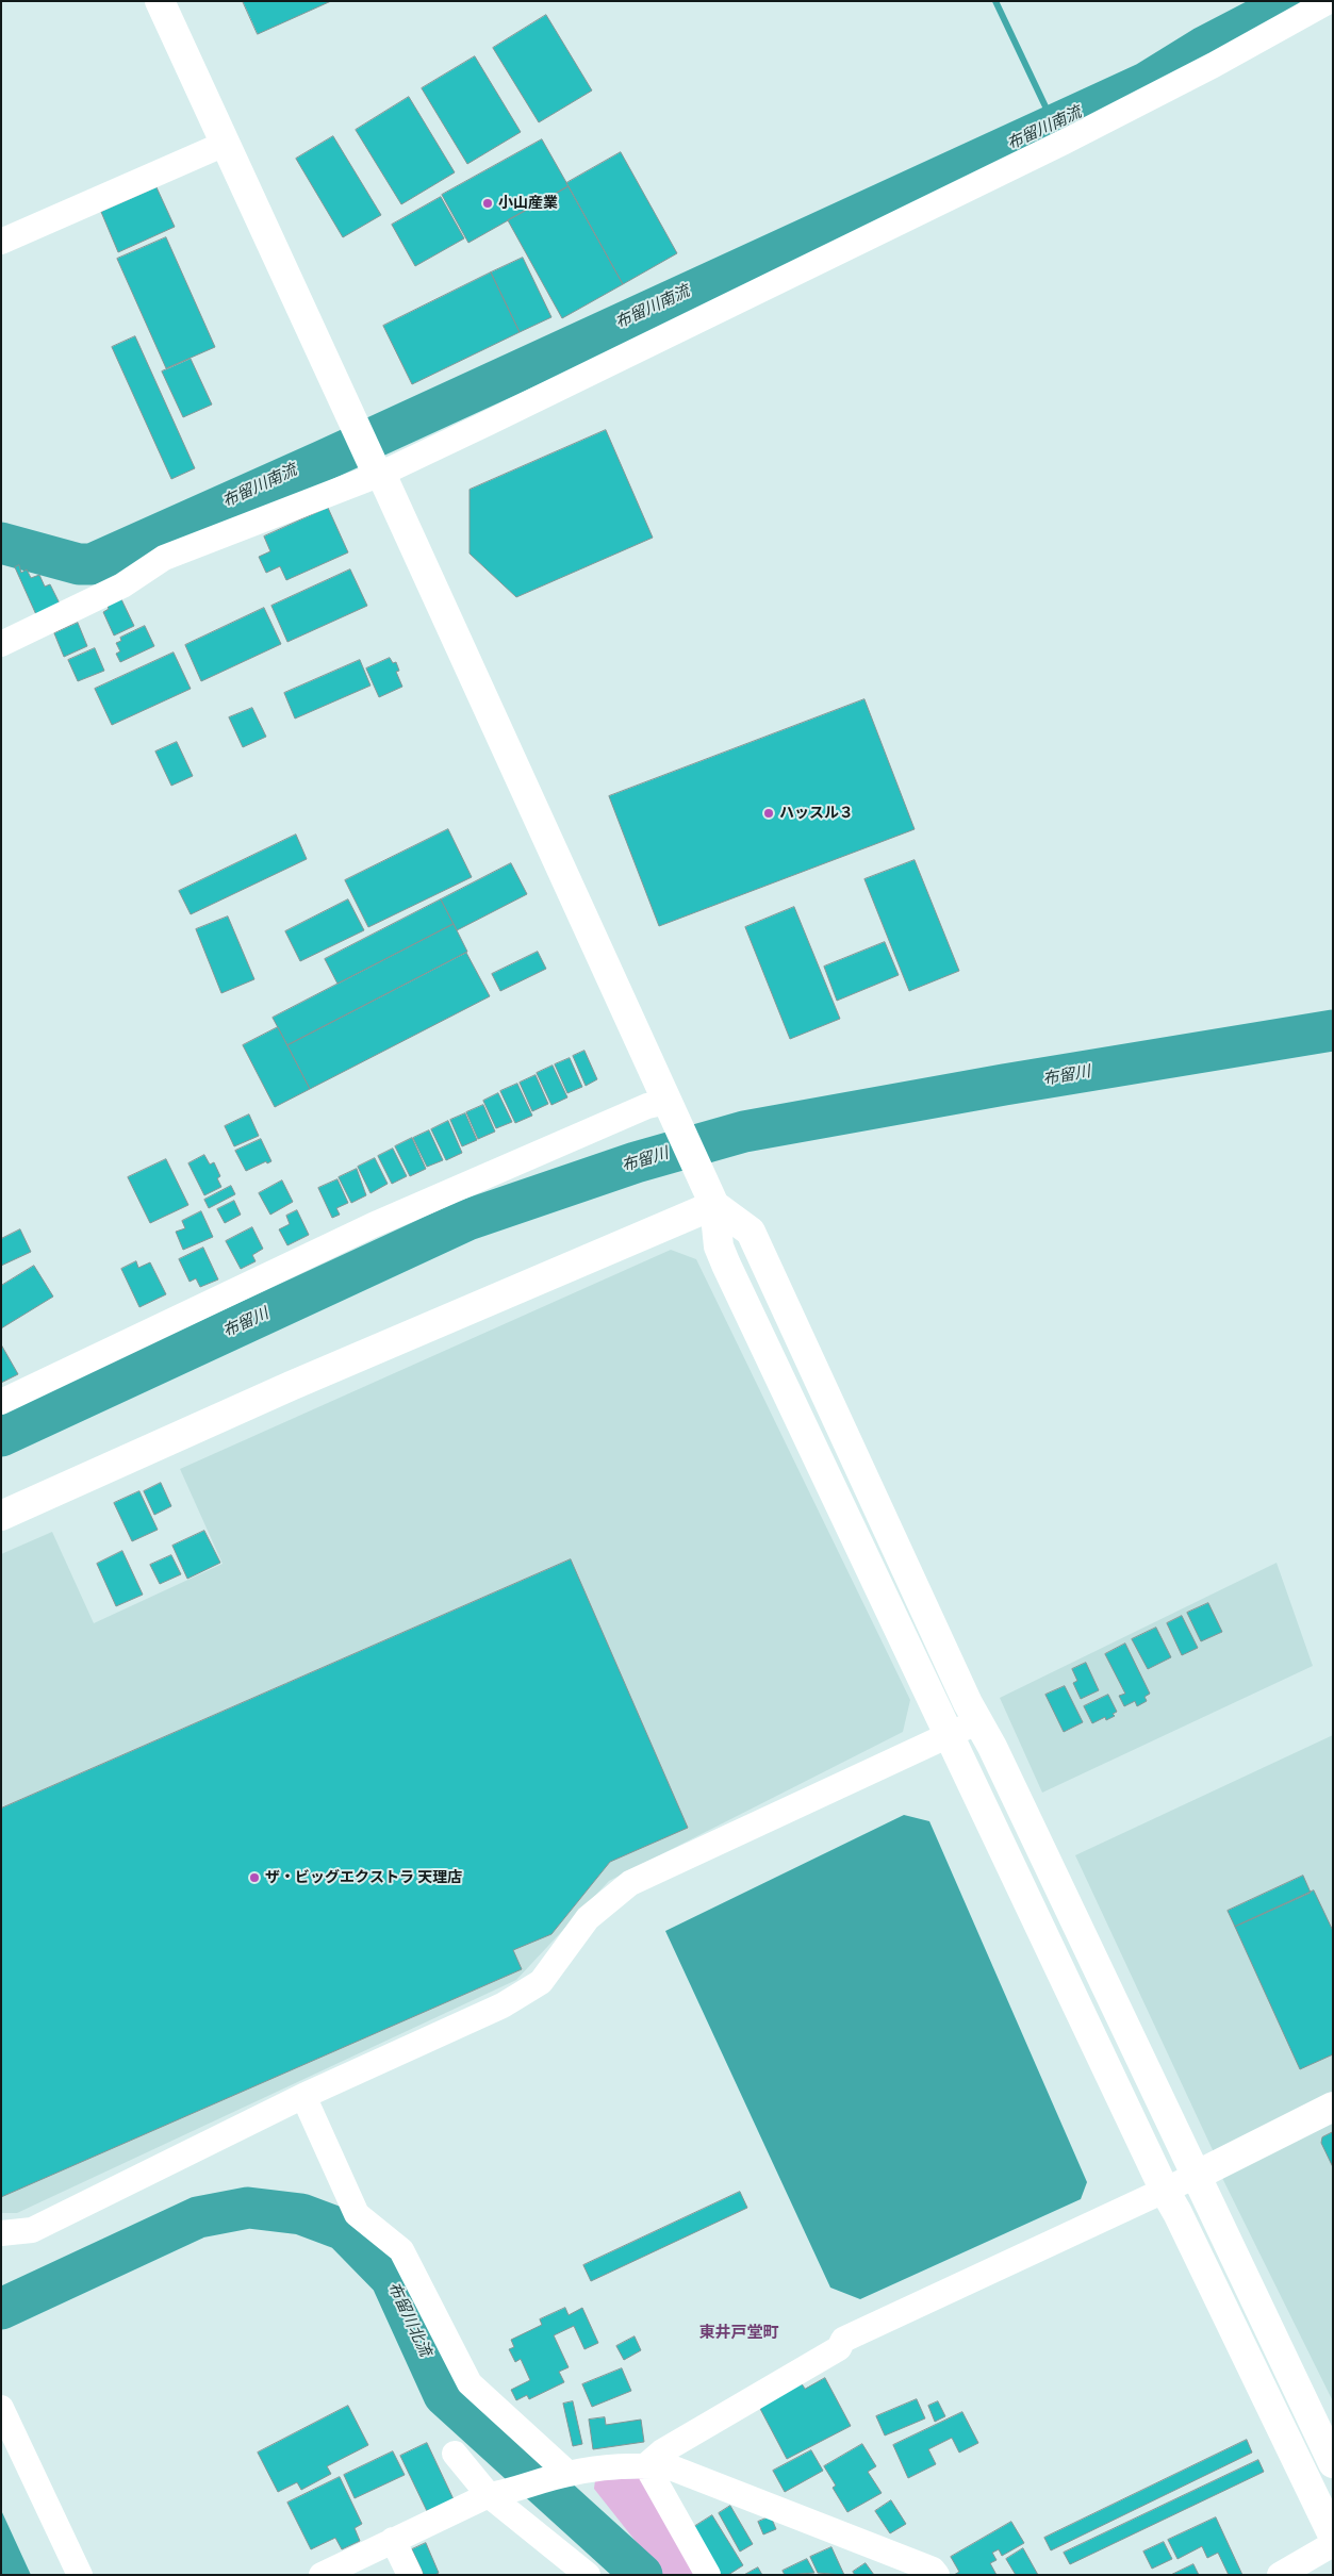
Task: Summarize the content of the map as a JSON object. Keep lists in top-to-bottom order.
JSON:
{
  "districts": ["東井戸堂町"],
  "water": ["布留川南流", "布留川", "布留川北流"],
  "places": ["小山産業", "ハッスル３", "ザ・ビッグエクストラ 天理店"]
}
